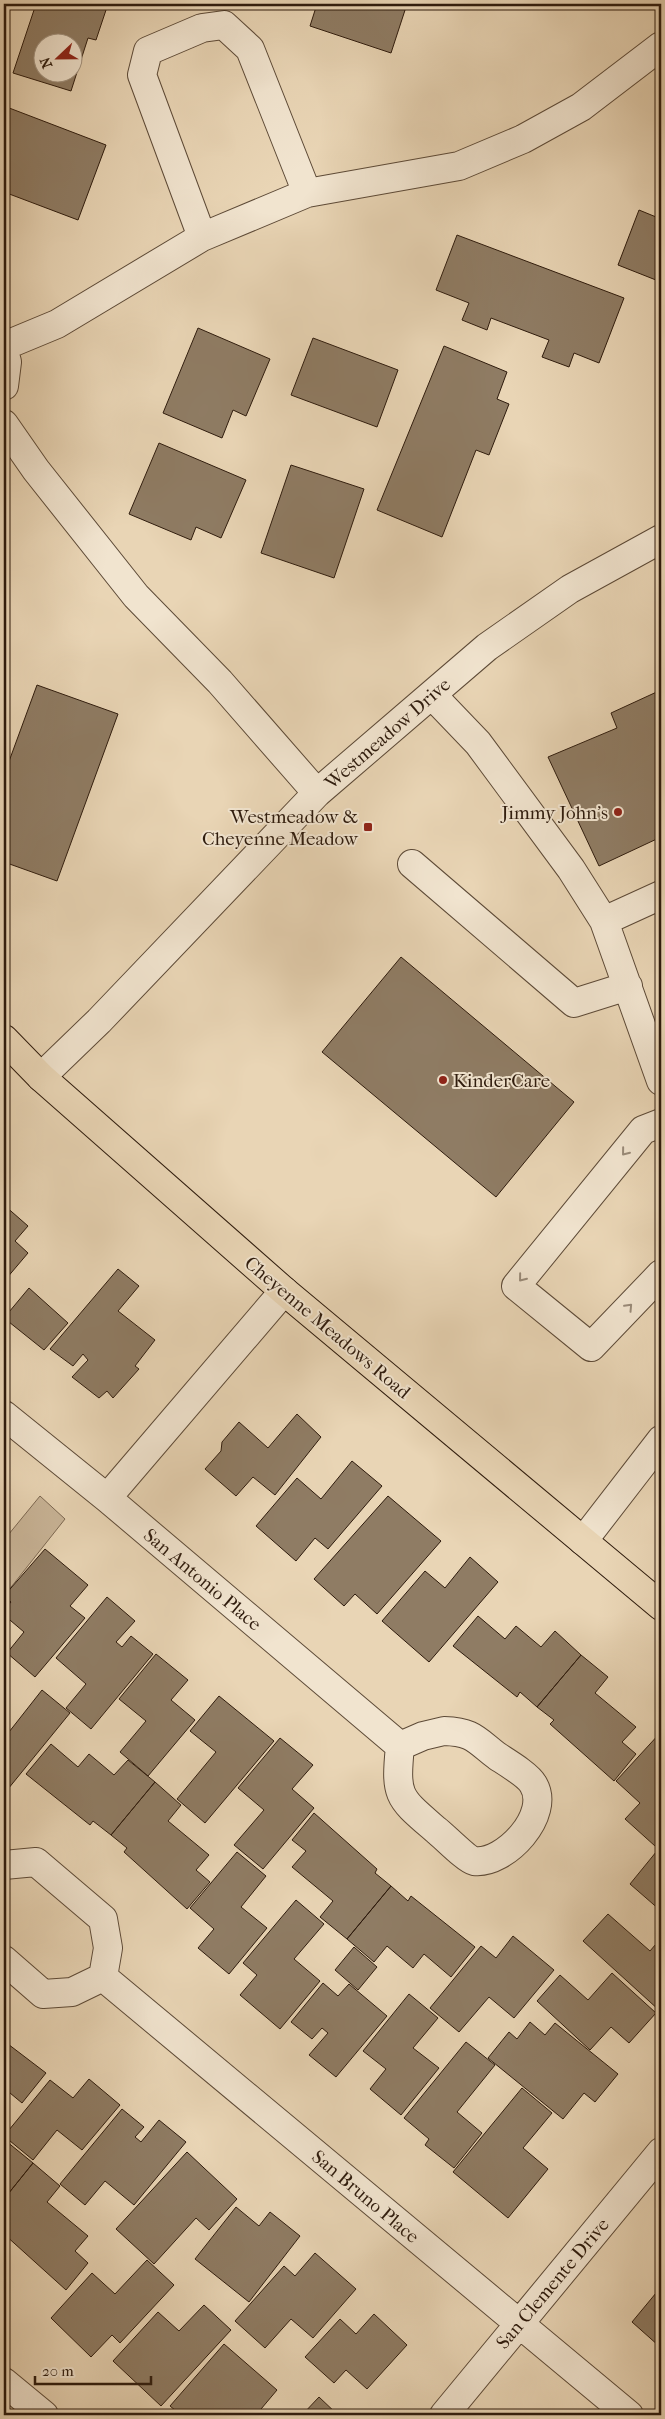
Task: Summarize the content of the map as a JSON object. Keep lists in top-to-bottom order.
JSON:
{
  "streets": {
    "main road": ["Cheyenne Meadows Road"],
    "street": [
      "Westmeadow Drive",
      "San Antonio Place",
      "San Bruno Place",
      "San Clemente Drive"
    ]
  },
  "crossings": [
    ["Westmeadow Drive", "Cheyenne Meadows Road"],
    ["San Bruno Place", "San Clemente Drive"]
  ],
  "places": {
    "other": ["Jimmy John's", "KinderCare"],
    "transit": ["Westmeadow & Cheyenne Meadow"]
  },
  "scale_bar": "20 m",
  "north": "left"
}
